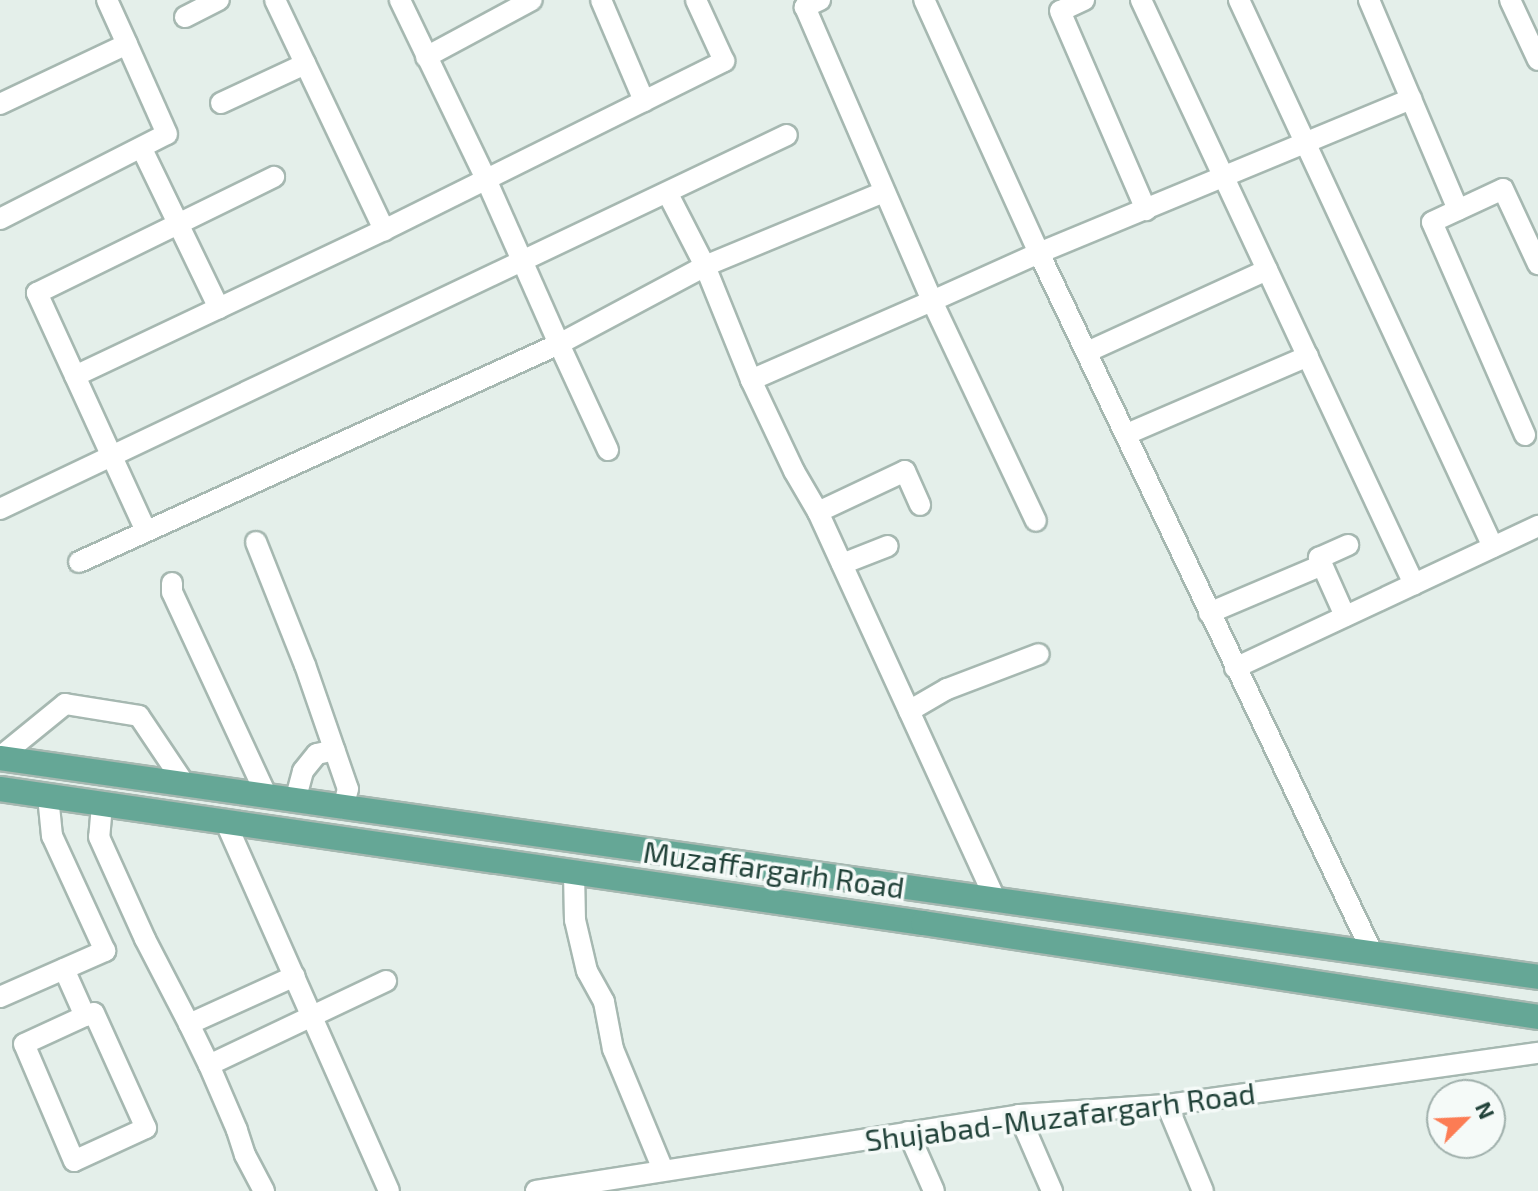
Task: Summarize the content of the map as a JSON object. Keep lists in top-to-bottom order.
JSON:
{
  "streets": {
    "main road": ["Muzaffargarh Road"],
    "street": ["Shujabad-Muzafargarh Road"]
  },
  "north": "top right"
}
